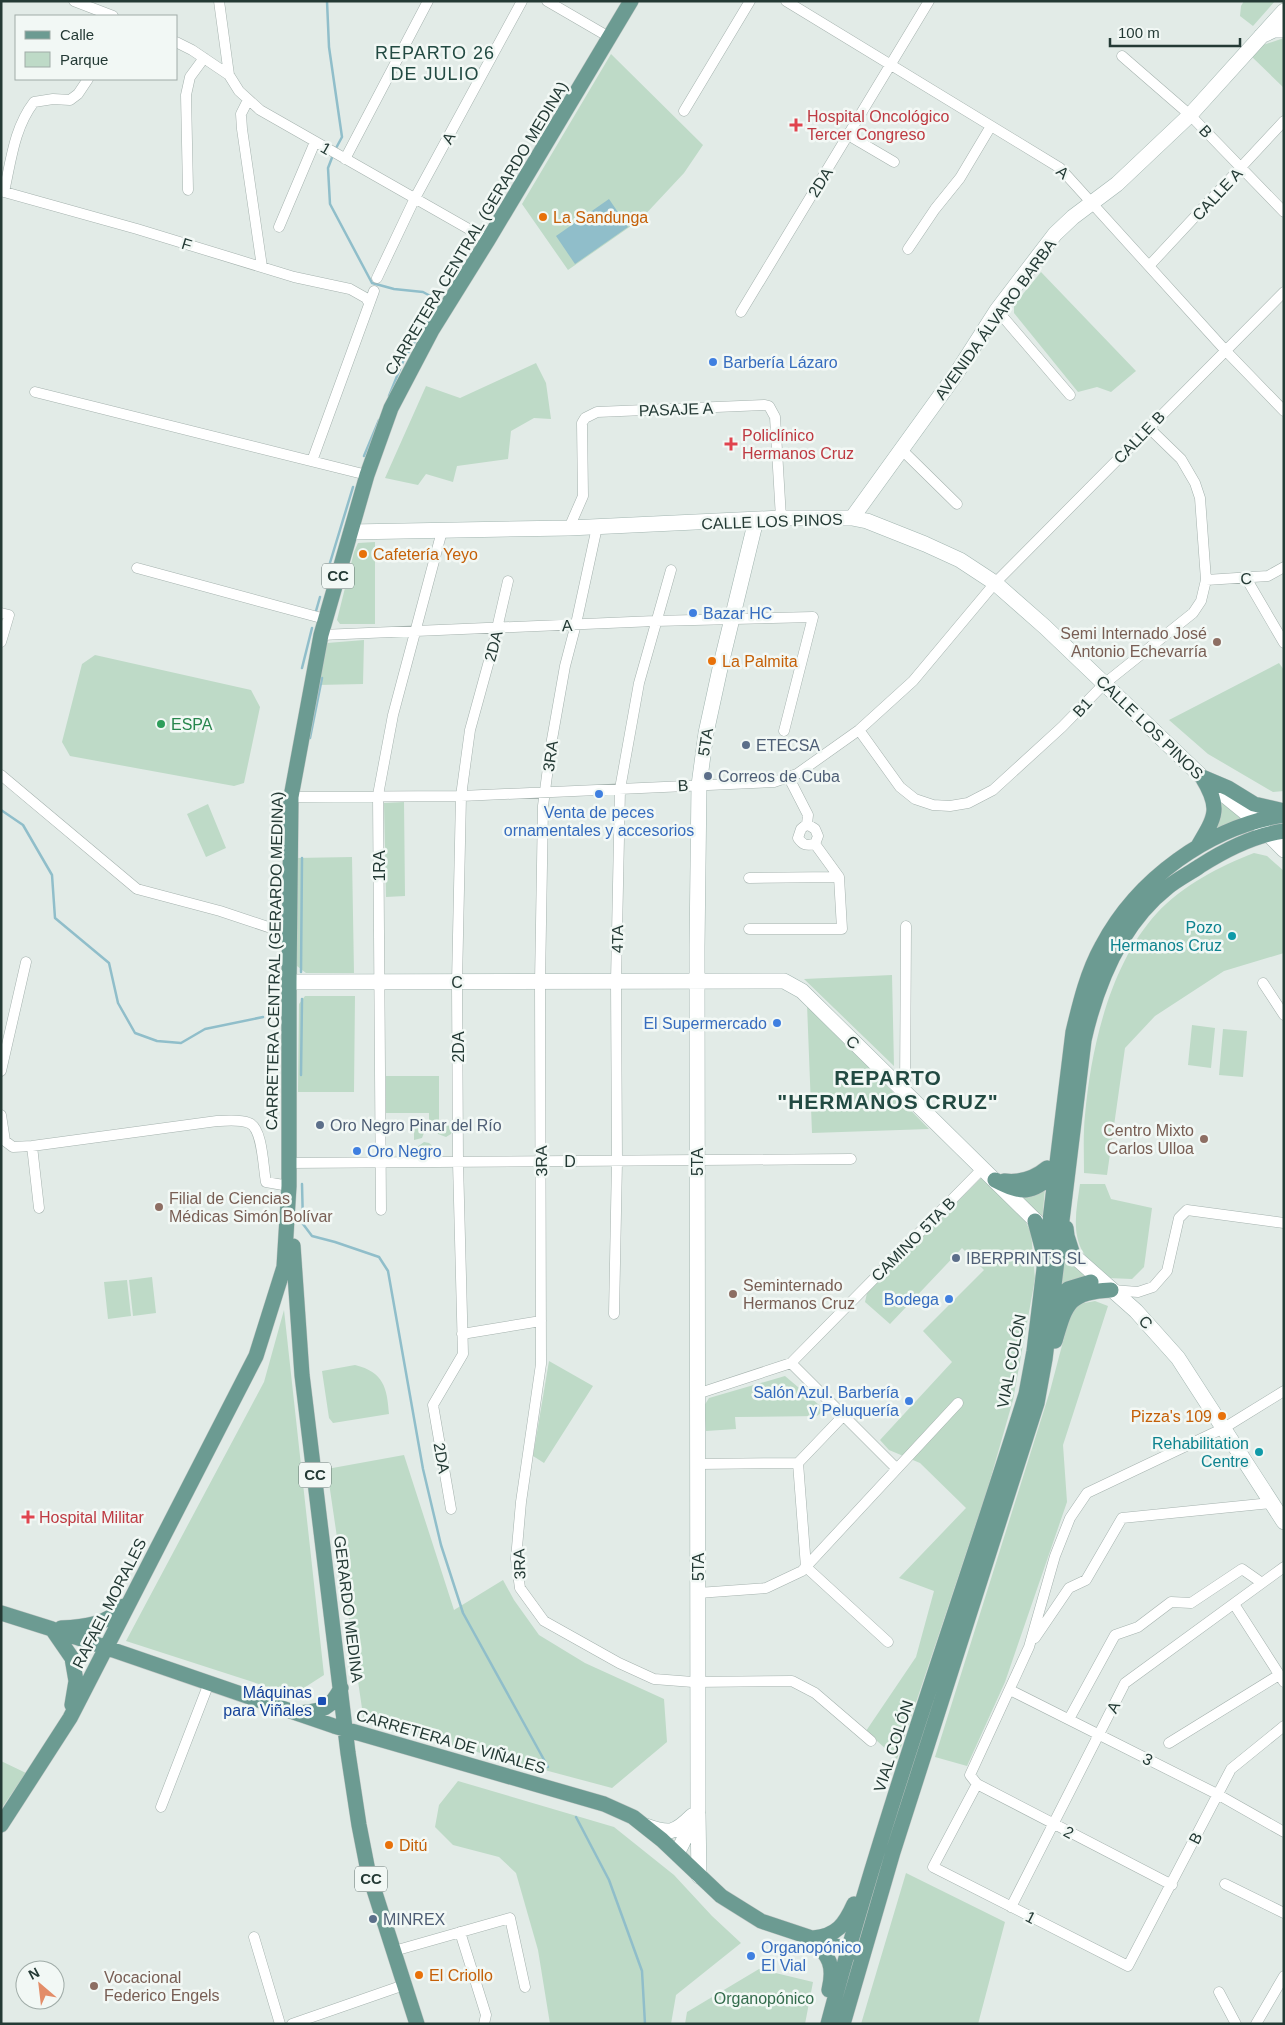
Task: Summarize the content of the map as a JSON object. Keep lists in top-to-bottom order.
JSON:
{
  "streets": {
    "main road": [
      "CARRETERA CENTRAL (GERARDO MEDINA)",
      "CC",
      "VIAL COLÓN",
      "RAFAEL MORALES",
      "GERARDO MEDINA",
      "CARRETERA DE VIÑALES"
    ],
    "street": [
      "B",
      "A",
      "1",
      "2DA",
      "CALLE A",
      "F",
      "AVENIDA ÁLVARO BARBA",
      "PASAJE A",
      "CALLE B",
      "CALLE LOS PINOS",
      "C",
      "B1",
      "5TA",
      "3RA",
      "1RA",
      "4TA",
      "D",
      "CAMINO 5TA B",
      "3",
      "2"
    ]
  },
  "crossings": [
    ["B", "1"],
    ["B", "2DA"],
    ["B", "CALLE A"],
    ["B", "CARRETERA CENTRAL (GERARDO MEDINA)"],
    ["B", "AVENIDA ÁLVARO BARBA"],
    ["B", "CALLE B"],
    ["B", "CALLE LOS PINOS"],
    ["B", "B1"],
    ["B", "5TA"],
    ["B", "3RA"],
    ["B", "1RA"],
    ["B", "4TA"],
    ["B", "3"],
    ["B", "2"],
    ["A", "1"],
    ["A", "2DA"],
    ["A", "CALLE A"],
    ["A", "CARRETERA CENTRAL (GERARDO MEDINA)"],
    ["A", "AVENIDA ÁLVARO BARBA"],
    ["A", "CALLE B"],
    ["A", "5TA"],
    ["A", "3RA"],
    ["A", "1RA"],
    ["A", "4TA"],
    ["A", "3"],
    ["A", "2"],
    ["1", "CARRETERA CENTRAL (GERARDO MEDINA)"],
    ["1", "2"],
    ["2DA", "C"],
    ["2DA", "D"],
    ["CARRETERA CENTRAL (GERARDO MEDINA)", "CALLE LOS PINOS"],
    ["CARRETERA CENTRAL (GERARDO MEDINA)", "C"],
    ["CARRETERA CENTRAL (GERARDO MEDINA)", "D"],
    ["CARRETERA CENTRAL (GERARDO MEDINA)", "RAFAEL MORALES"],
    ["CARRETERA CENTRAL (GERARDO MEDINA)", "GERARDO MEDINA"],
    ["AVENIDA ÁLVARO BARBA", "CALLE LOS PINOS"],
    ["PASAJE A", "CALLE LOS PINOS"],
    ["CALLE B", "CALLE LOS PINOS"],
    ["CALLE B", "B1"],
    ["CALLE LOS PINOS", "B1"],
    ["CALLE LOS PINOS", "5TA"],
    ["CALLE LOS PINOS", "3RA"],
    ["CALLE LOS PINOS", "1RA"],
    ["CALLE LOS PINOS", "VIAL COLÓN"],
    ["C", "B1"],
    ["C", "5TA"],
    ["C", "3RA"],
    ["C", "1RA"],
    ["C", "4TA"],
    ["C", "CAMINO 5TA B"],
    ["C", "VIAL COLÓN"],
    ["5TA", "3RA"],
    ["5TA", "D"],
    ["5TA", "CAMINO 5TA B"],
    ["5TA", "CARRETERA DE VIÑALES"],
    ["3RA", "D"],
    ["1RA", "D"],
    ["4TA", "D"],
    ["VIAL COLÓN", "CARRETERA DE VIÑALES"],
    ["RAFAEL MORALES", "GERARDO MEDINA"],
    ["RAFAEL MORALES", "CARRETERA DE VIÑALES"],
    ["GERARDO MEDINA", "CARRETERA DE VIÑALES"]
  ],
  "districts": ["REPARTO 26 DE JULIO", "REPARTO \"HERMANOS CRUZ\""],
  "parks": ["Organopónico"],
  "places": {
    "health": ["Hospital Oncológico Tercer Congreso", "Policlínico Hermanos Cruz", "Hospital Militar"],
    "other": [
      "La Sandunga",
      "Barbería Lázaro",
      "Cafetería Yeyo",
      "Bazar HC",
      "Semi Internado José Antonio Echevarría",
      "La Palmita",
      "ESPA",
      "ETECSA",
      "Correos de Cuba",
      "Venta de peces ornamentales y accesorios",
      "Pozo Hermanos Cruz",
      "El Supermercado",
      "Oro Negro Pinar del Río",
      "Centro Mixto Carlos Ulloa",
      "Oro Negro",
      "Filial de Ciencias Médicas Simón Bolívar",
      "IBERPRINTS SL",
      "Seminternado Hermanos Cruz",
      "Bodega",
      "Salón Azul. Barbería y Peluquería",
      "Pizza's 109",
      "Rehabilitation Centre",
      "Ditú",
      "MINREX",
      "Organopónico El Vial",
      "El Criollo",
      "Vocacional Federico Engels"
    ],
    "transit": ["Máquinas para Viñales"]
  },
  "legend": ["Calle", "Parque"],
  "scale_bar": "100 m",
  "north": "top left"
}
